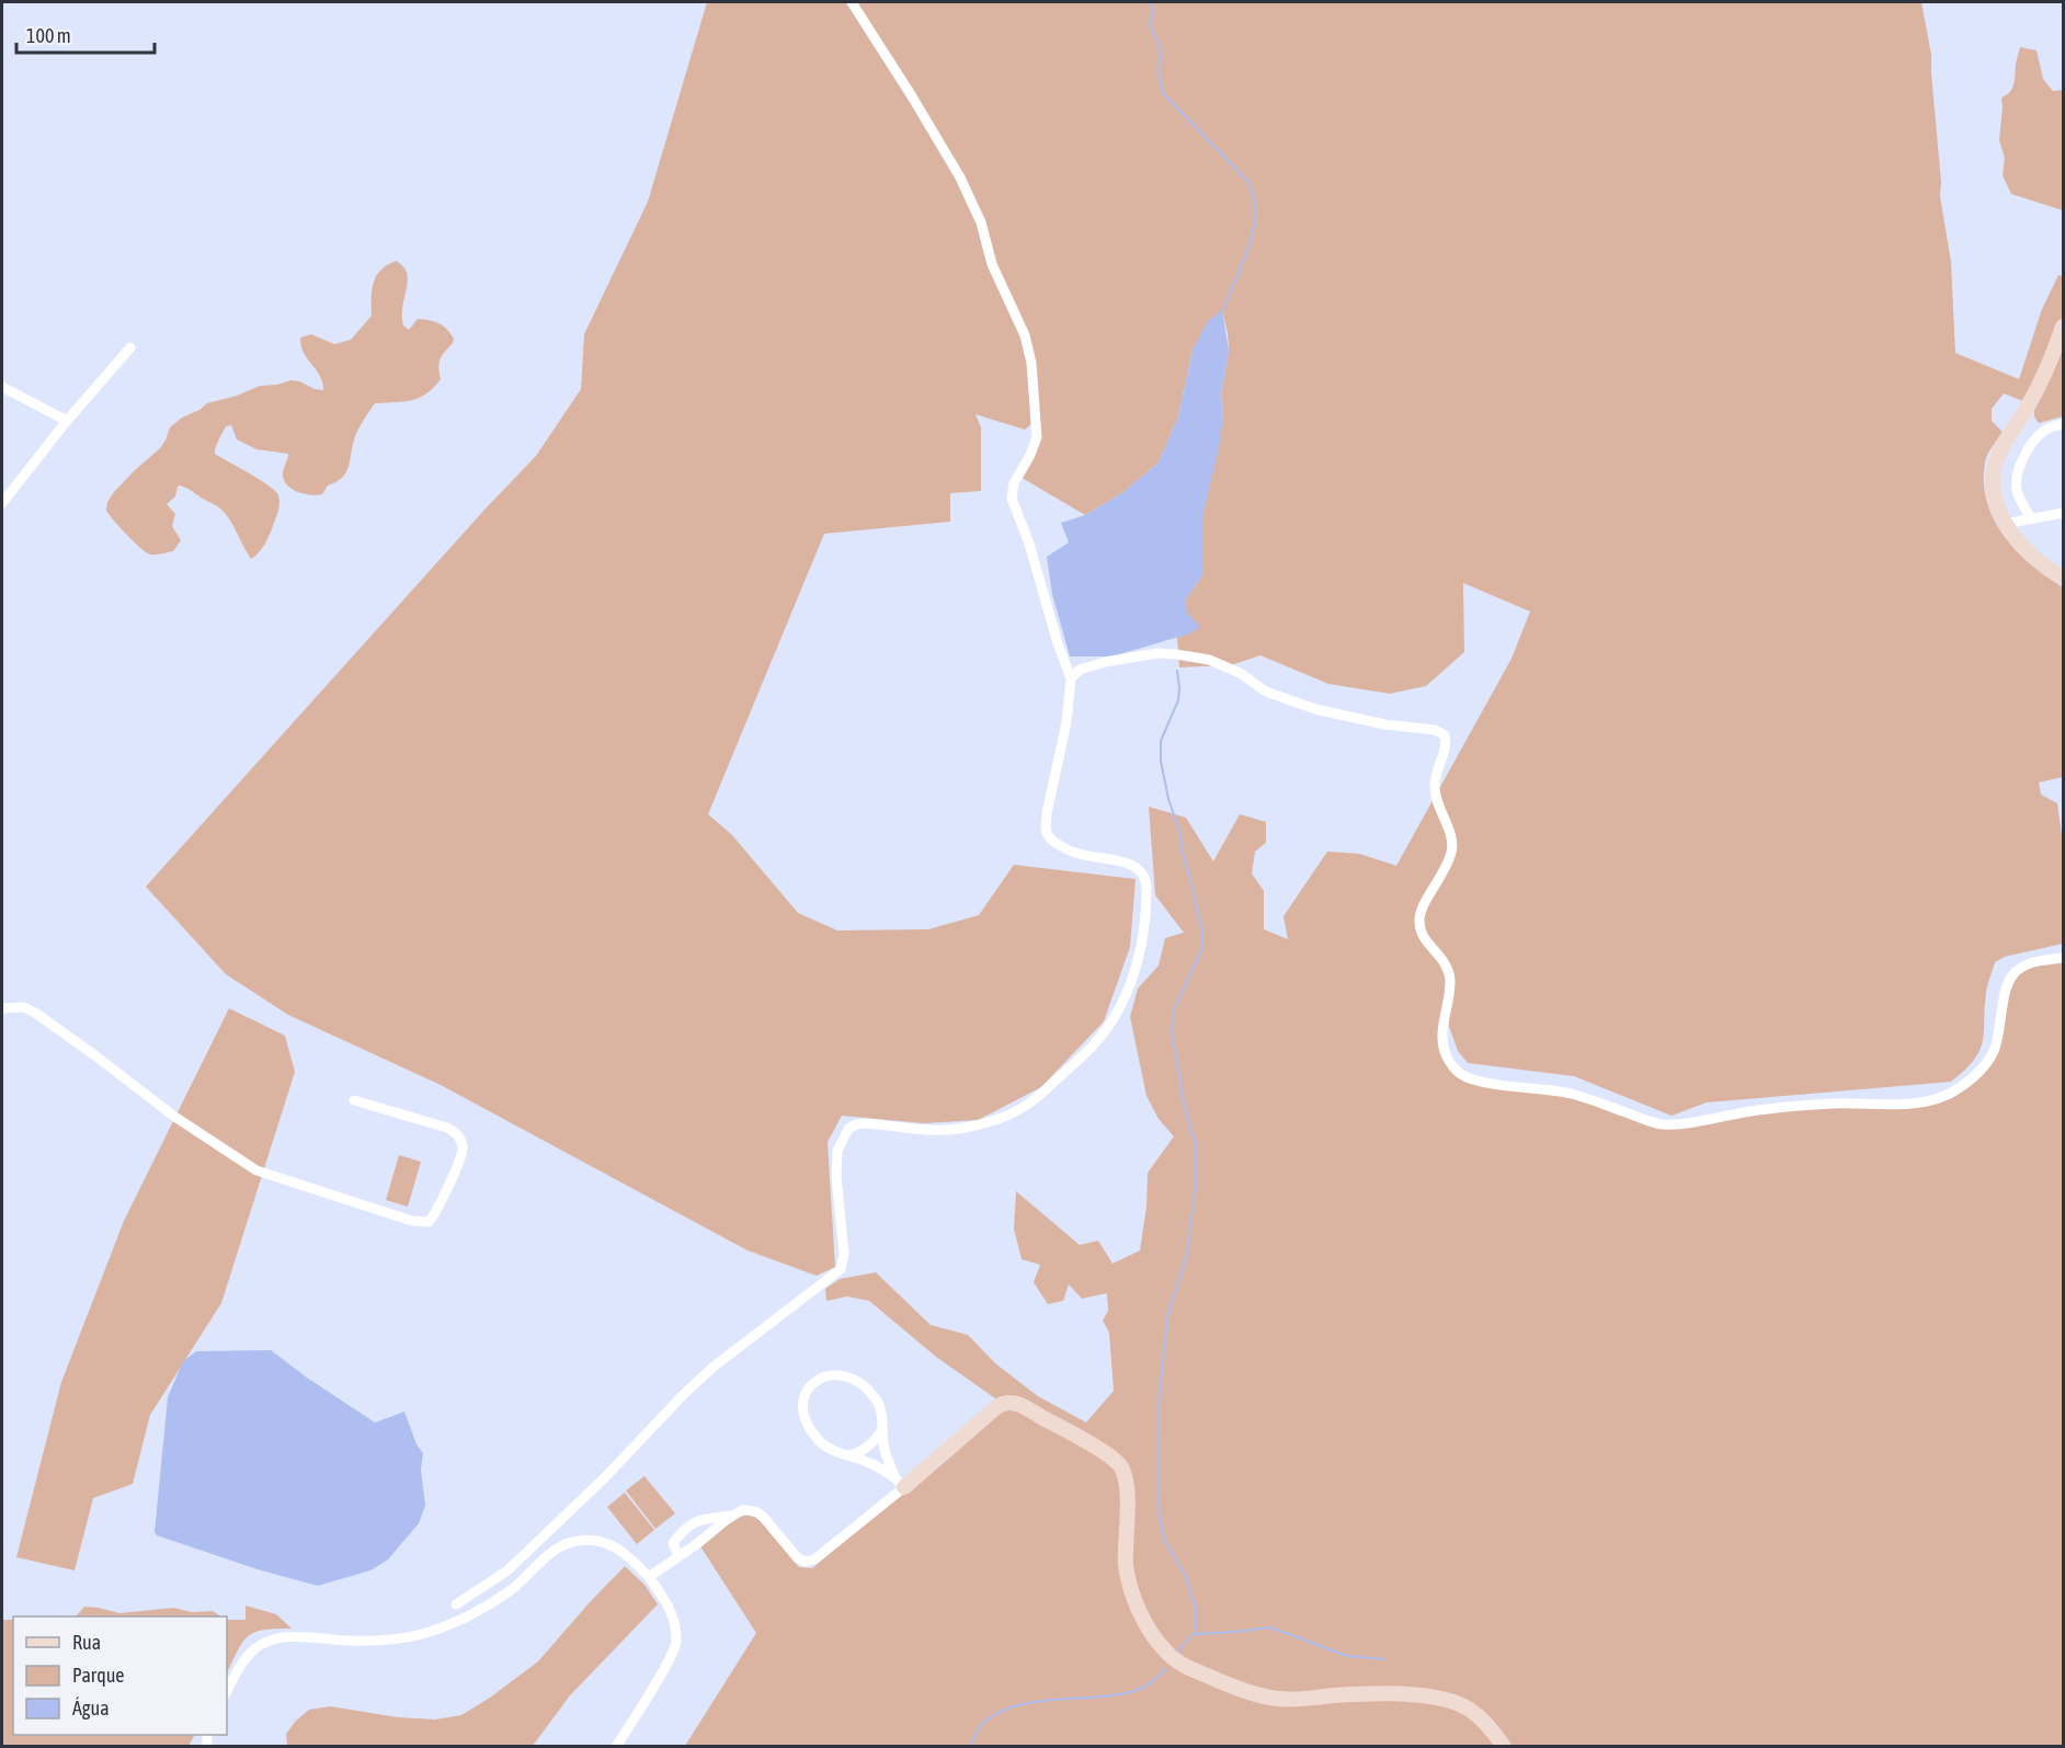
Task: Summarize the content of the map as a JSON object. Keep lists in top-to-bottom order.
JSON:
{
  "legend": ["Rua", "Parque", "Água"],
  "scale_bar": "100 m"
}
